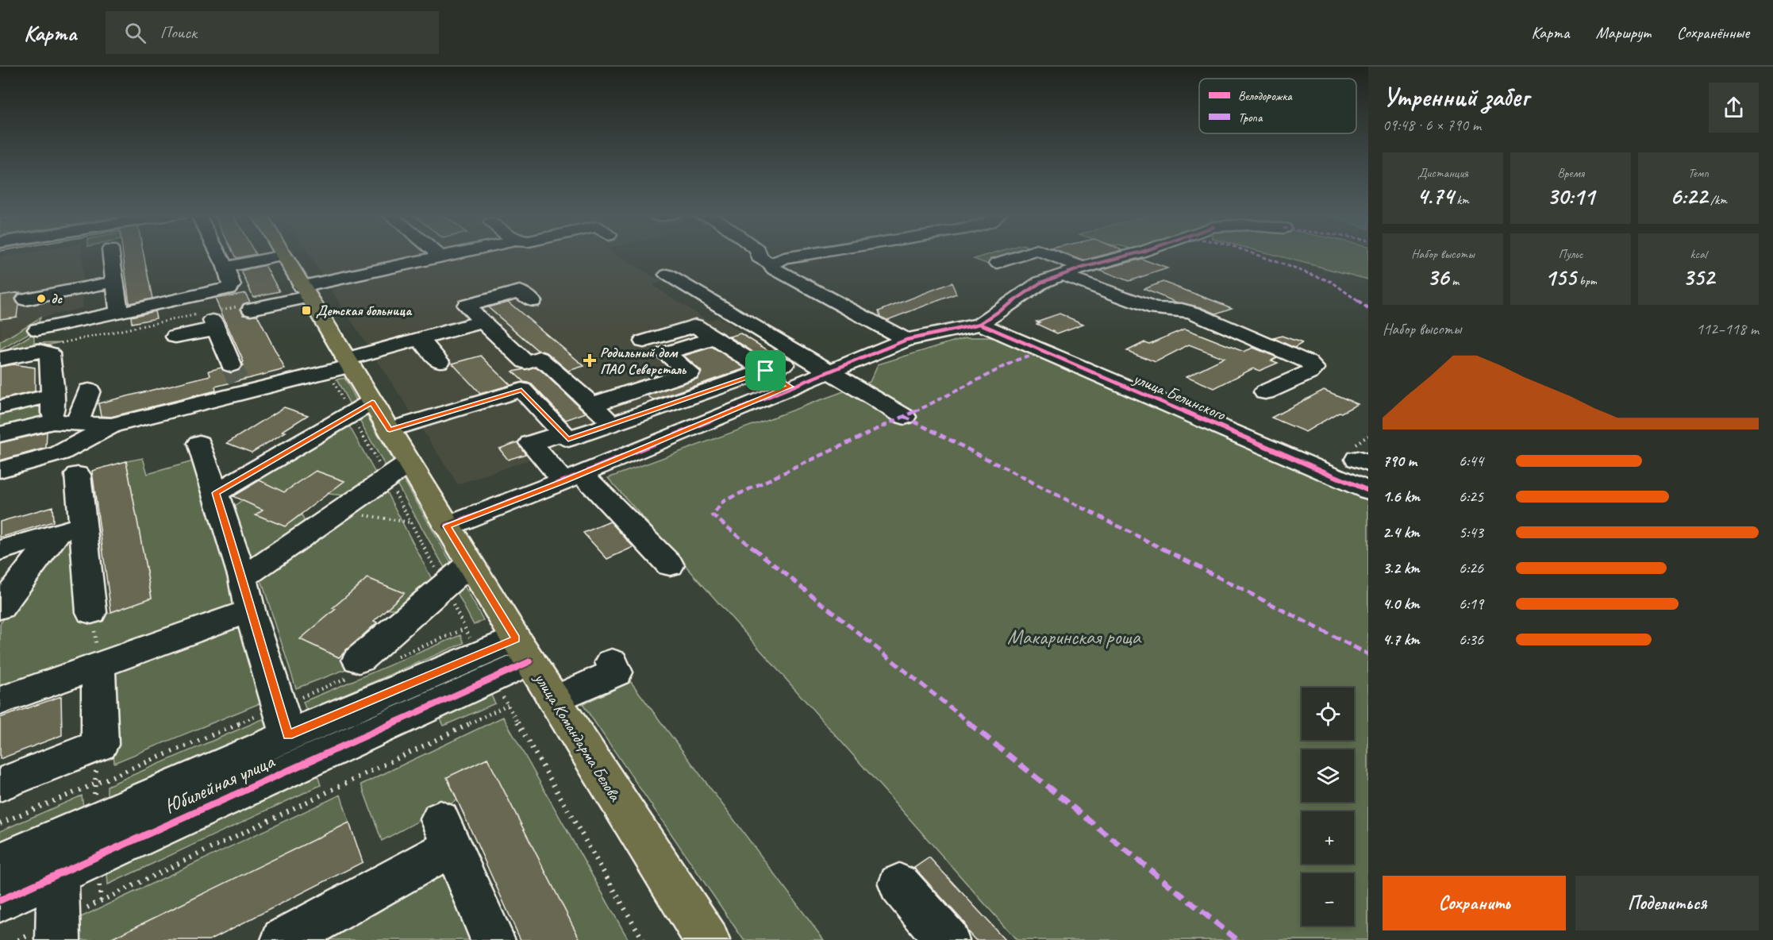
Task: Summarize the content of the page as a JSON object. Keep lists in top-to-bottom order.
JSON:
{
  "streets": {
    "main road": ["улица Командарма Белова"],
    "street": ["улица Белинского", "Юбилейная улица"]
  },
  "crossings": [
    ["улица Командарма Белова", "Юбилейная улица"]
  ],
  "parks": ["Макаринская роща"],
  "places": {
    "other": ["дс"],
    "transit": ["Детская больница"],
    "health": ["Родильный дом ПАО Северсталь"]
  },
  "legend": ["Велодорожка", "Тропа"],
  "page": {
    "header": "Карта",
    "search": "Поиск",
    "nav": ["Карта", "Маршрут", "Сохранённые"],
    "heading": ["Утренний забег", "09:48 · 6 × 790 m"],
    "stats": [
      ["Дистанция", "4.74 km"],
      ["Время", "30:11"],
      ["Темп", "6:22 /km"],
      ["Набор высоты", "36 m"],
      ["Пульс", "155 bpm"],
      ["kcal", "352"]
    ],
    "chart": ["Набор высоты", "112–118 m"],
    "list": [
      {
        "name": "790 m",
        "note": "6:44"
      },
      {
        "name": "1.6 km",
        "note": "6:25"
      },
      {
        "name": "2.4 km",
        "note": "5:43"
      },
      {
        "name": "3.2 km",
        "note": "6:26"
      },
      {
        "name": "4.0 km",
        "note": "6:19"
      },
      {
        "name": "4.7 km",
        "note": "6:36"
      }
    ],
    "map_buttons": ["+", "−"],
    "buttons": ["Сохранить", "Поделиться"]
  }
}
